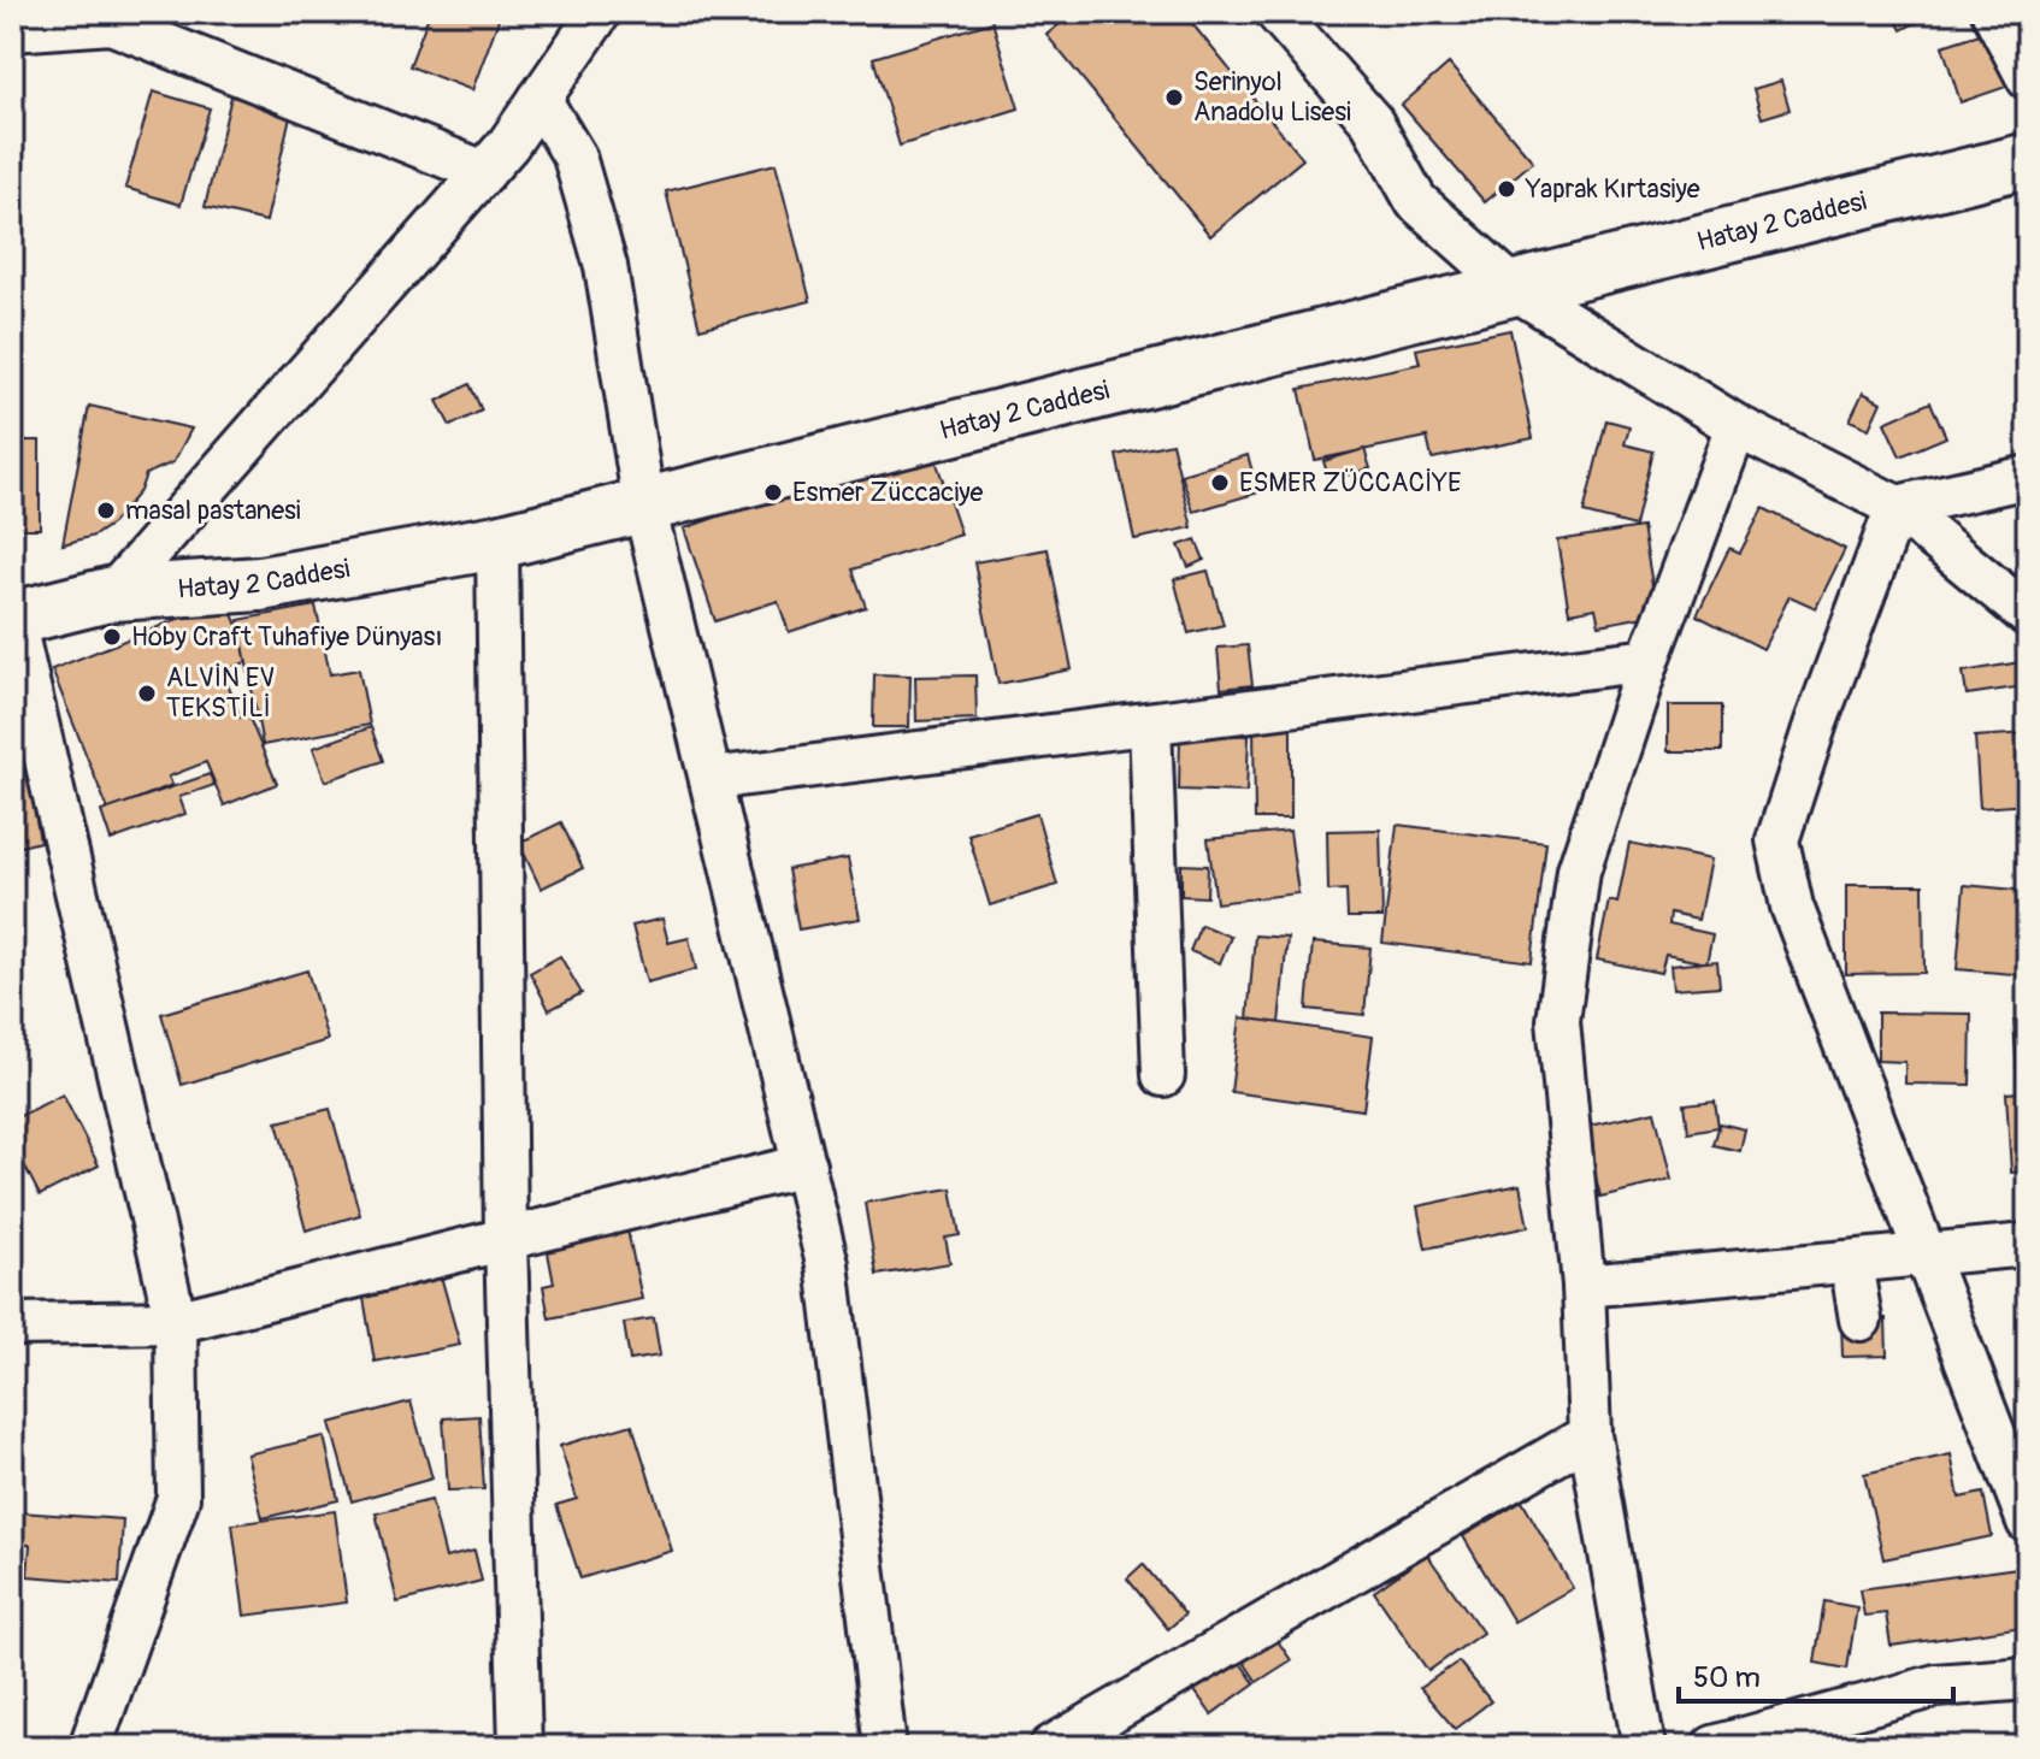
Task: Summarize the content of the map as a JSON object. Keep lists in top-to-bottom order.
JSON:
{
  "streets": {
    "street": ["Hatay 2 Caddesi"]
  },
  "places": [
    "Serinyol Anadolu Lisesi",
    "Yaprak Kırtasiye",
    "ESMER ZÜCCACİYE",
    "Esmer Züccaciye",
    "masal pastanesi",
    "Hoby Craft Tuhafiye Dünyası",
    "ALVİN EV TEKSTİLİ"
  ],
  "scale_bar": "50 m"
}
